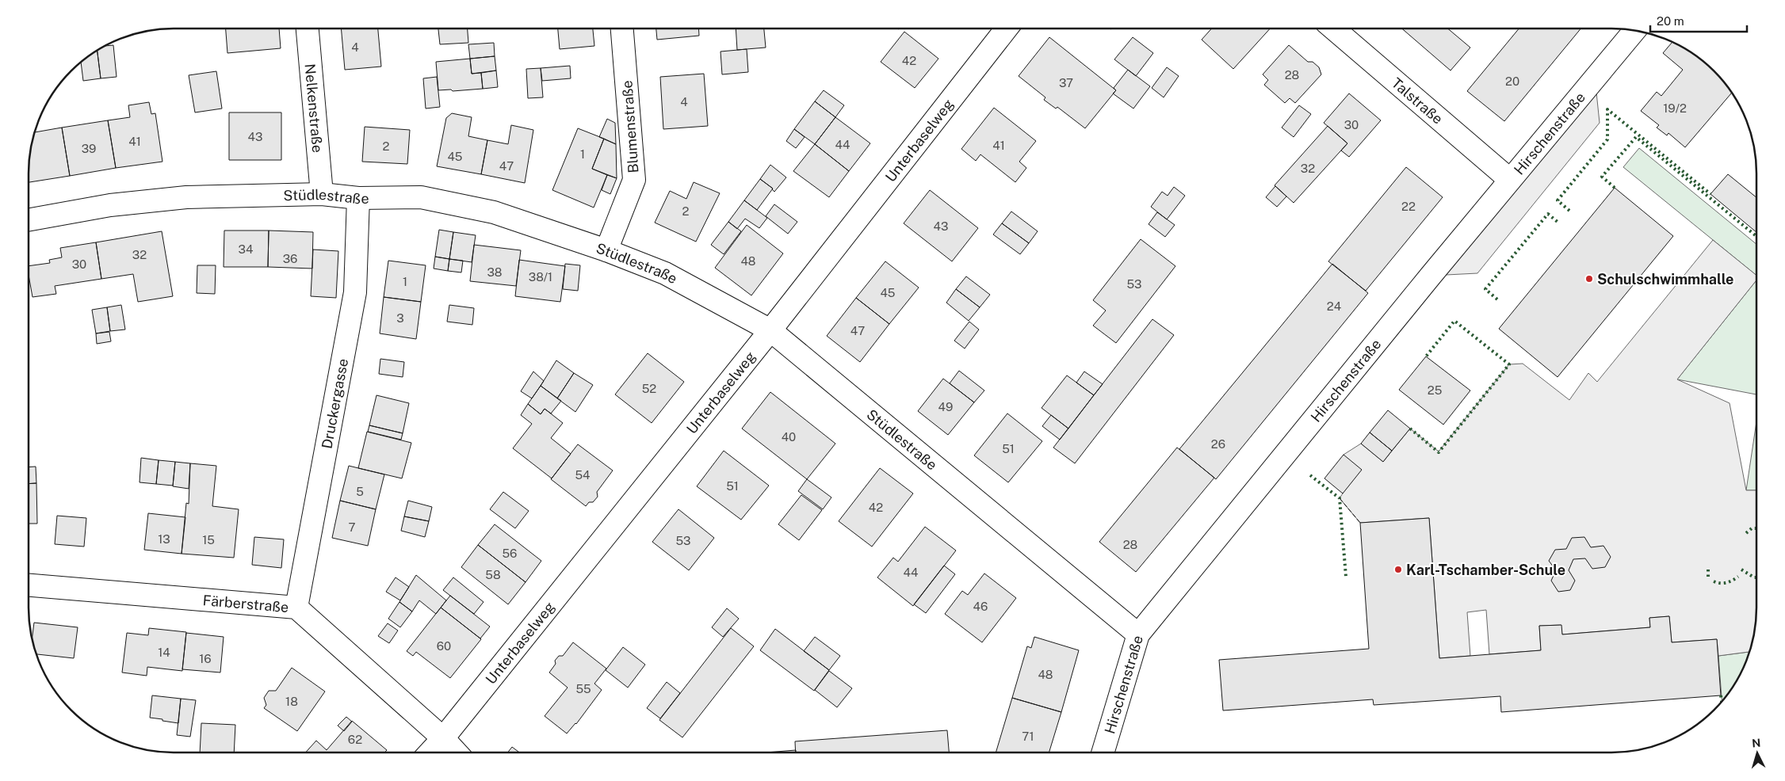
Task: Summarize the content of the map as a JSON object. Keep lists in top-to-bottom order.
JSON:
{
  "streets": {
    "street": [
      "Talstraße",
      "Nelkenstraße",
      "Blumenstraße",
      "Hirschenstraße",
      "Unterbaselweg",
      "Stüdlestraße",
      "Druckergasse",
      "Färberstraße"
    ]
  },
  "crossings": [
    ["Talstraße", "Hirschenstraße"],
    ["Nelkenstraße", "Stüdlestraße"],
    ["Blumenstraße", "Stüdlestraße"],
    ["Hirschenstraße", "Stüdlestraße"],
    ["Unterbaselweg", "Stüdlestraße"],
    ["Unterbaselweg", "Färberstraße"],
    ["Stüdlestraße", "Druckergasse"],
    ["Druckergasse", "Färberstraße"]
  ],
  "places": ["Schulschwimmhalle", "Karl-Tschamber-Schule"],
  "house_numbers": [
    "4",
    "42",
    "28",
    "20",
    "37",
    "4",
    "19/2",
    "30",
    "43",
    "41",
    "44",
    "41",
    "2",
    "39",
    "1",
    "45",
    "47",
    "32",
    "22",
    "2",
    "43",
    "34",
    "32",
    "36",
    "48",
    "30",
    "38",
    "38/1",
    "1",
    "53",
    "45",
    "24",
    "3",
    "47",
    "52",
    "25",
    "49",
    "40",
    "26",
    "51",
    "54",
    "51",
    "5",
    "42",
    "7",
    "13",
    "15",
    "53",
    "28",
    "56",
    "44",
    "58",
    "46",
    "60",
    "14",
    "16",
    "48",
    "55",
    "18",
    "71",
    "62"
  ],
  "scale_bar": "20 m",
  "north": "top"
}
